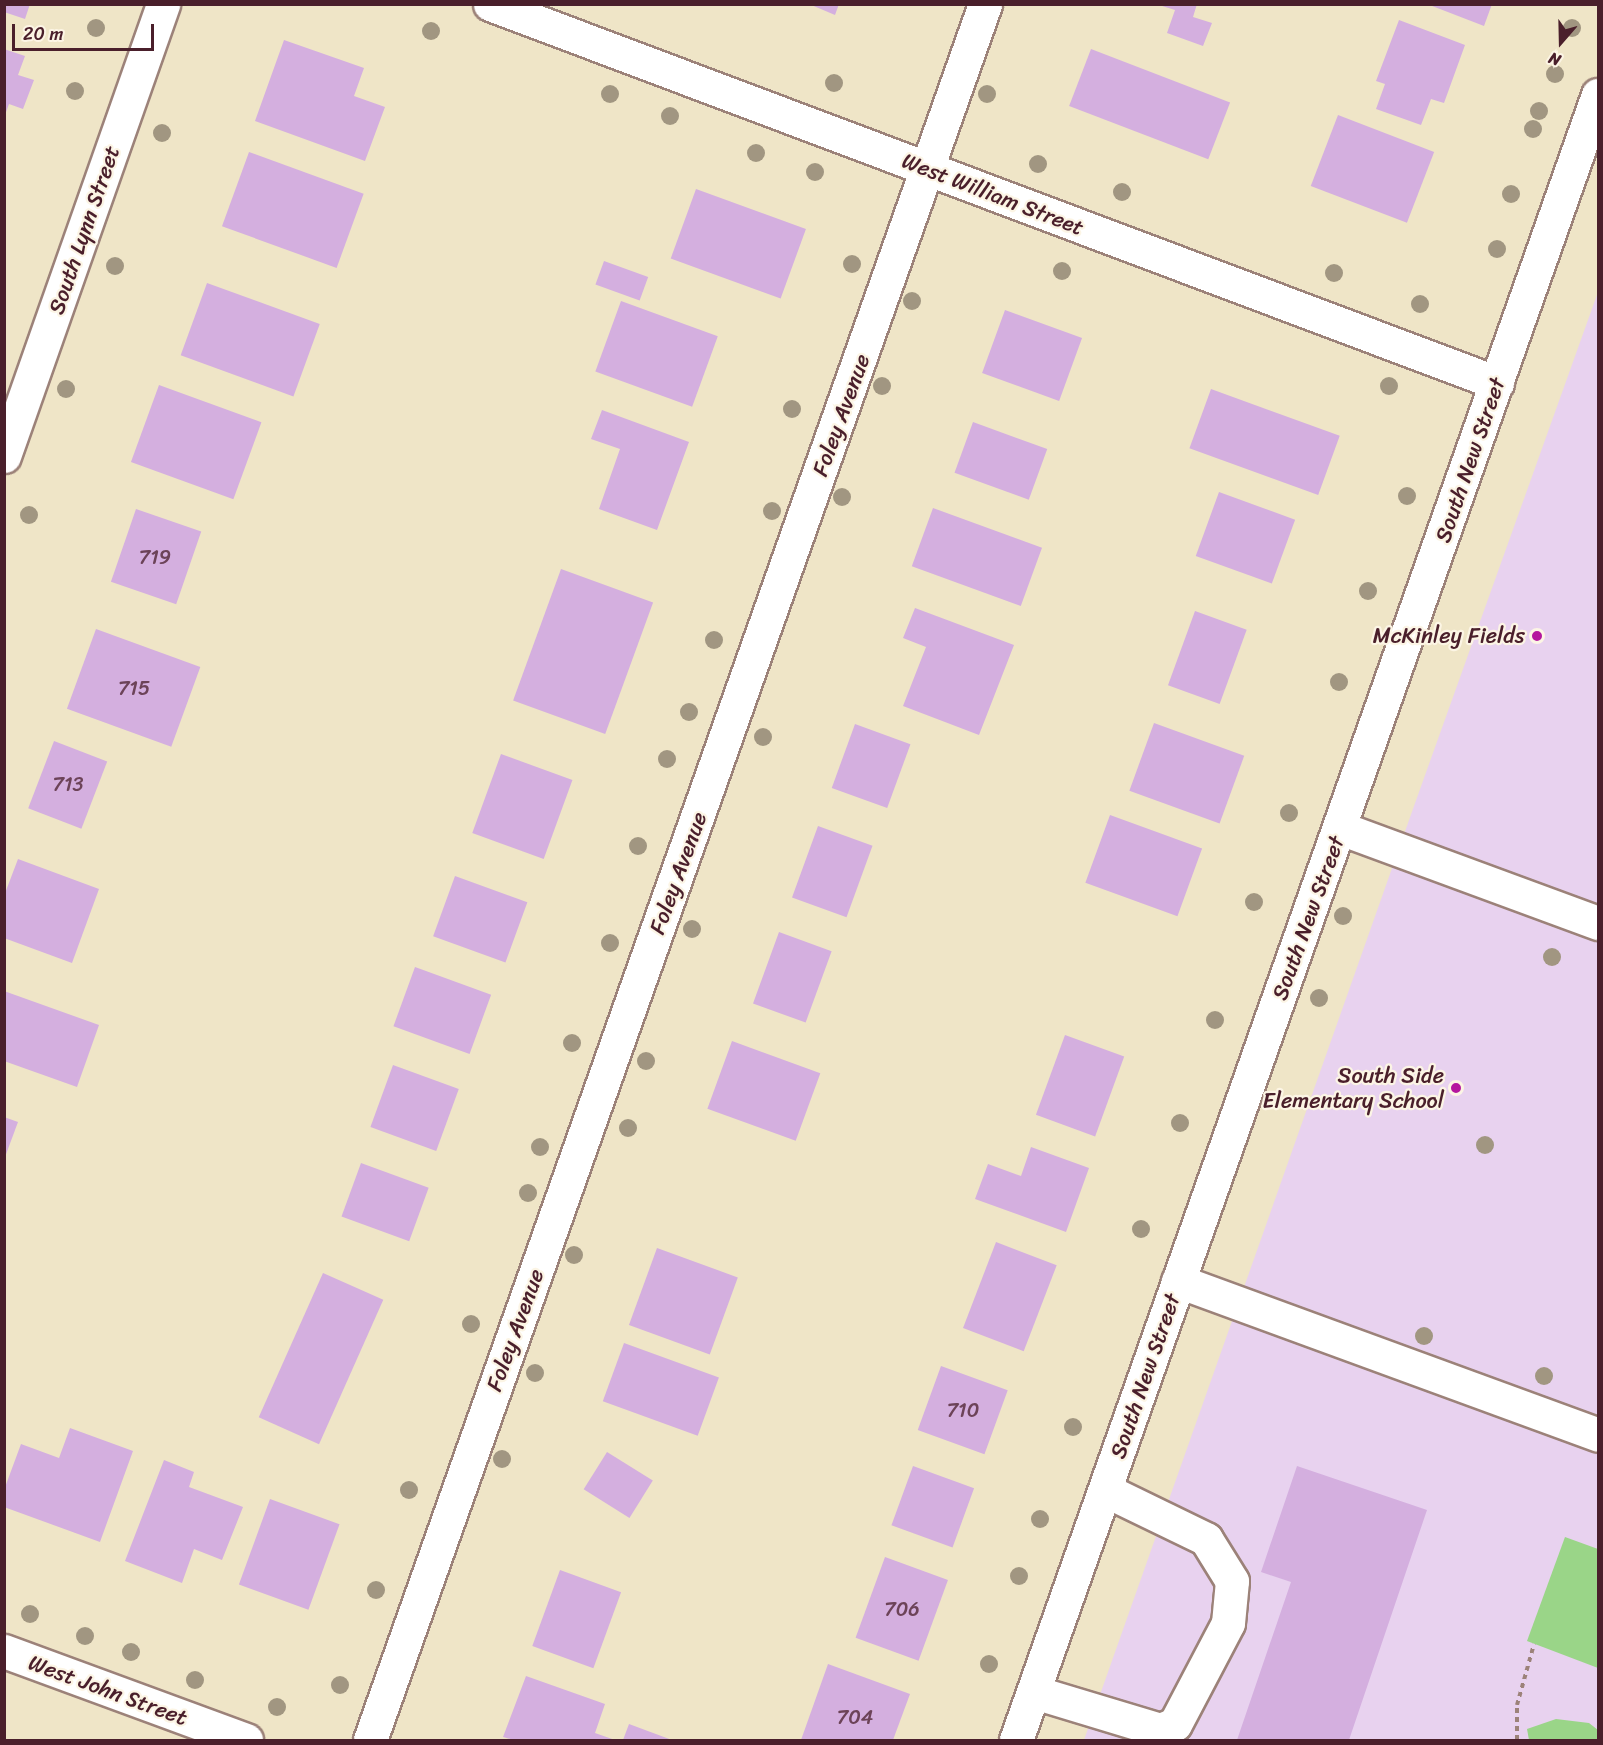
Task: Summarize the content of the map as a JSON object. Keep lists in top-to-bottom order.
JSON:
{
  "streets": {
    "street": [
      "West William Street",
      "South Lynn Street",
      "Foley Avenue",
      "South New Street",
      "West John Street"
    ]
  },
  "crossings": [
    ["West William Street", "Foley Avenue"],
    ["West William Street", "South New Street"]
  ],
  "places": ["McKinley Fields", "South Side Elementary School"],
  "house_numbers": [
    "719",
    "715",
    "713",
    "710",
    "706",
    "704"
  ],
  "scale_bar": "20 m",
  "north": "bottom"
}
